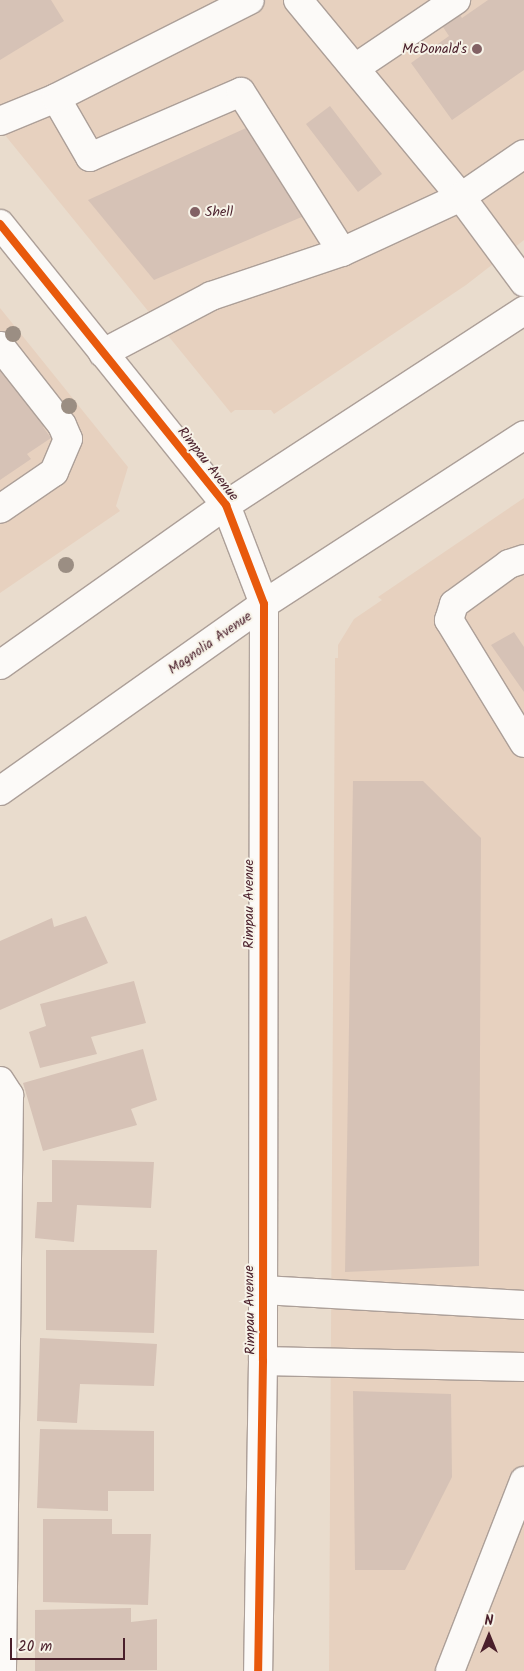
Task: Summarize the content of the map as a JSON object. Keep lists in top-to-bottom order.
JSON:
{
  "streets": {
    "main road": ["Rimpau Avenue", "Magnolia Avenue"]
  },
  "crossings": [
    ["Rimpau Avenue", "Magnolia Avenue"]
  ],
  "places": ["McDonald's", "Shell"],
  "scale_bar": "20 m",
  "north": "top"
}
